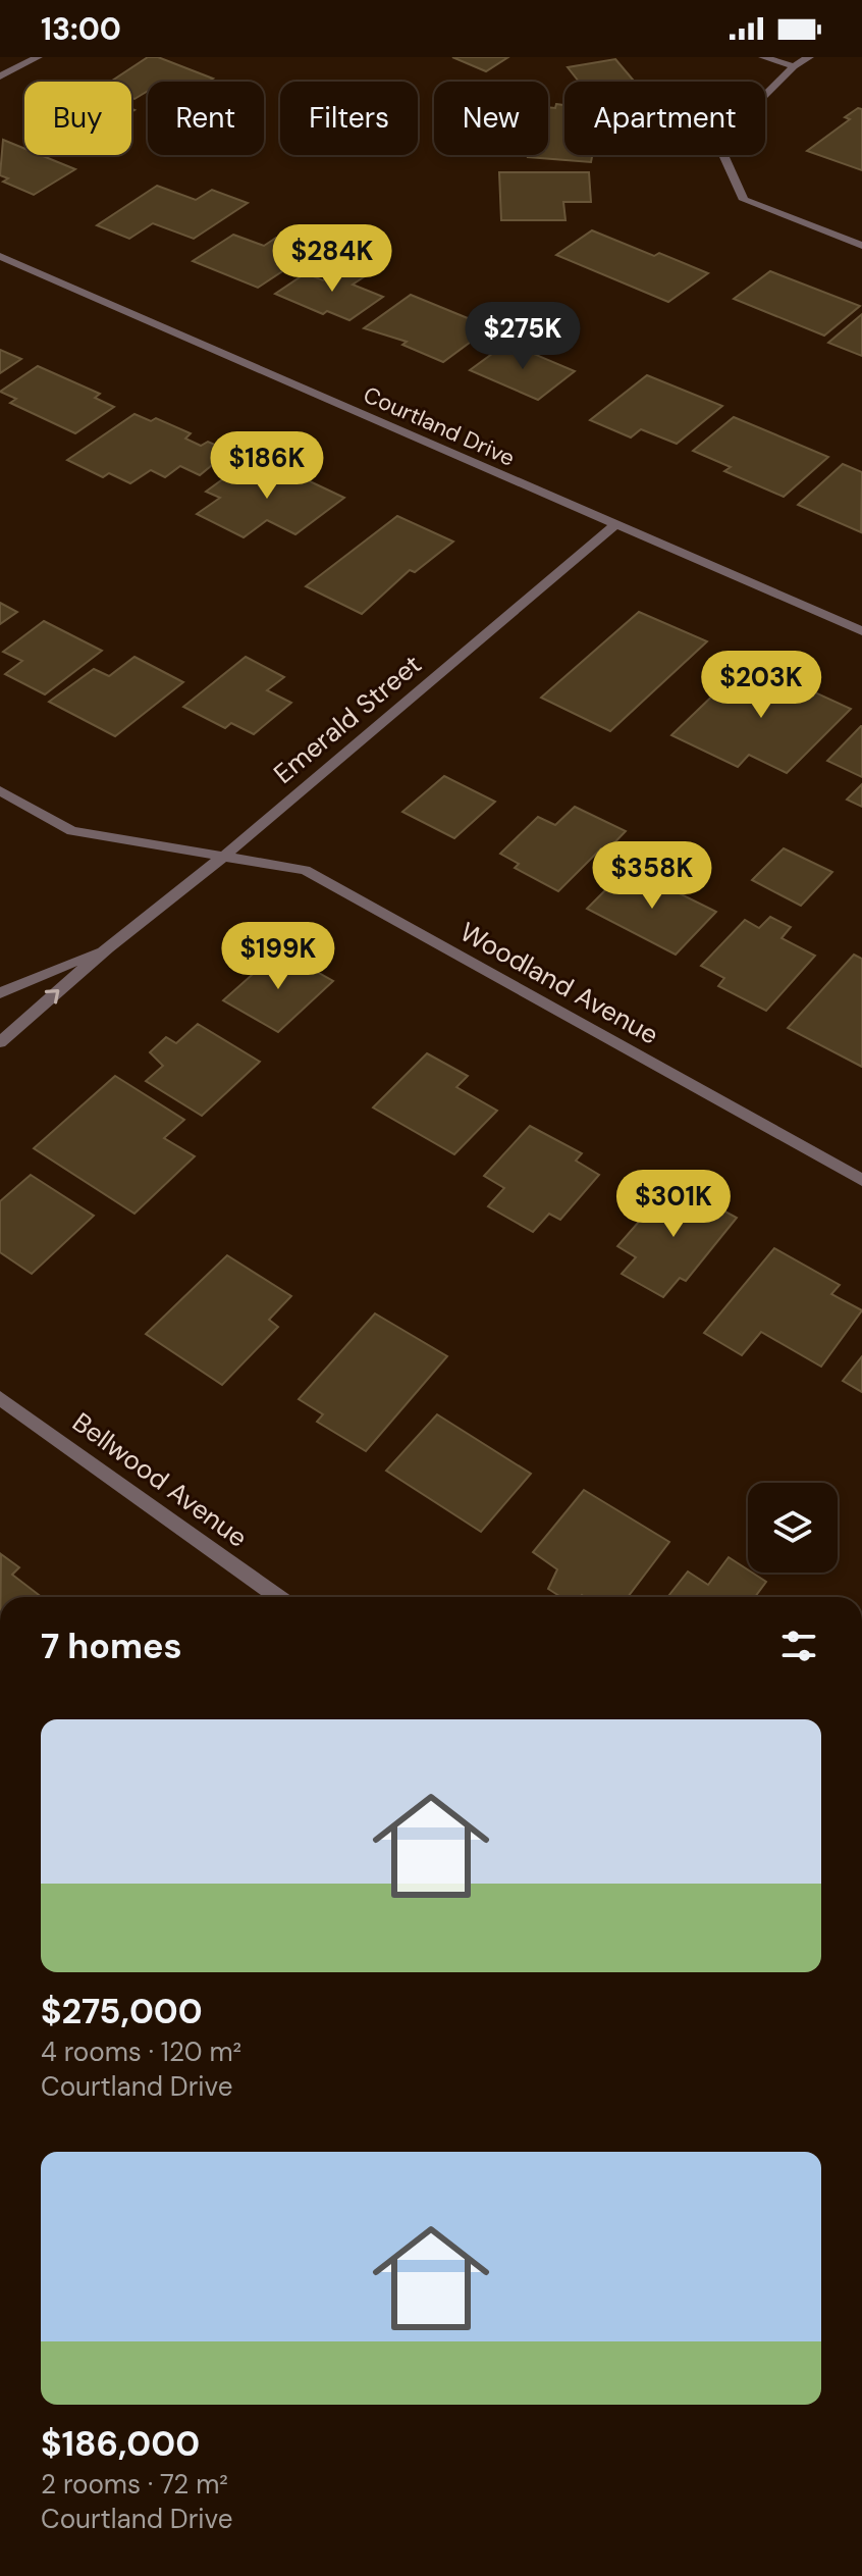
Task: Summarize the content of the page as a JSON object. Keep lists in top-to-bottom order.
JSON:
{
  "streets": {
    "street": [
      "Courtland Drive",
      "Emerald Street",
      "Woodland Avenue",
      "Bellwood Avenue"
    ]
  },
  "crossings": [
    ["Courtland Drive", "Emerald Street"],
    ["Emerald Street", "Woodland Avenue"]
  ],
  "page": {
    "status": "13:00",
    "chip": [
      "Buy",
      "Rent",
      "Filters",
      "New",
      "Apartment"
    ],
    "price": [
      "$284K",
      "$275K",
      "$186K",
      "$203K",
      "$358K",
      "$199K",
      "$301K"
    ],
    "heading": "7 homes",
    "list": [
      {
        "name": "$275,000",
        "note": "4 rooms · 120 m² · Courtland Drive"
      },
      {
        "name": "$186,000",
        "note": "2 rooms · 72 m² · Courtland Drive"
      }
    ]
  }
}
